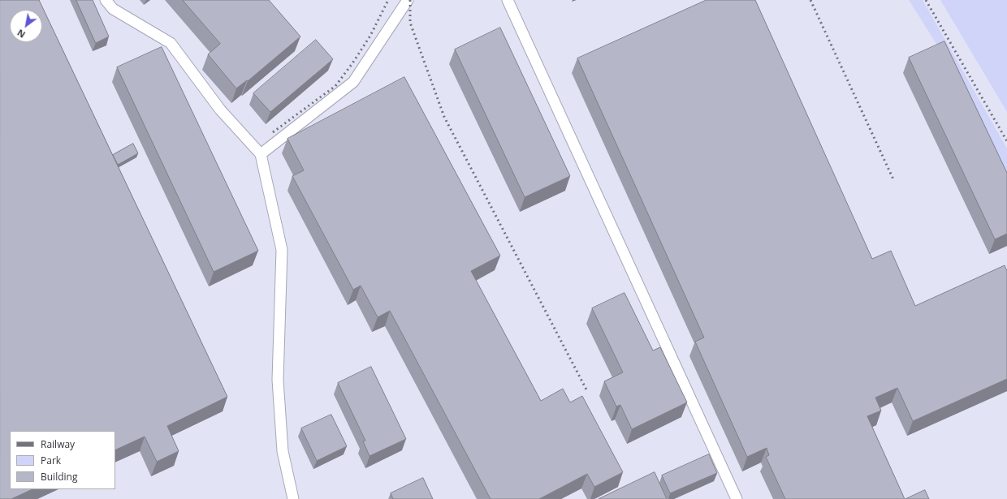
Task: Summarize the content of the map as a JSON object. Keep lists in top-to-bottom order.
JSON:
{
  "legend": ["Railway", "Park", "Building"],
  "north": "bottom left"
}
